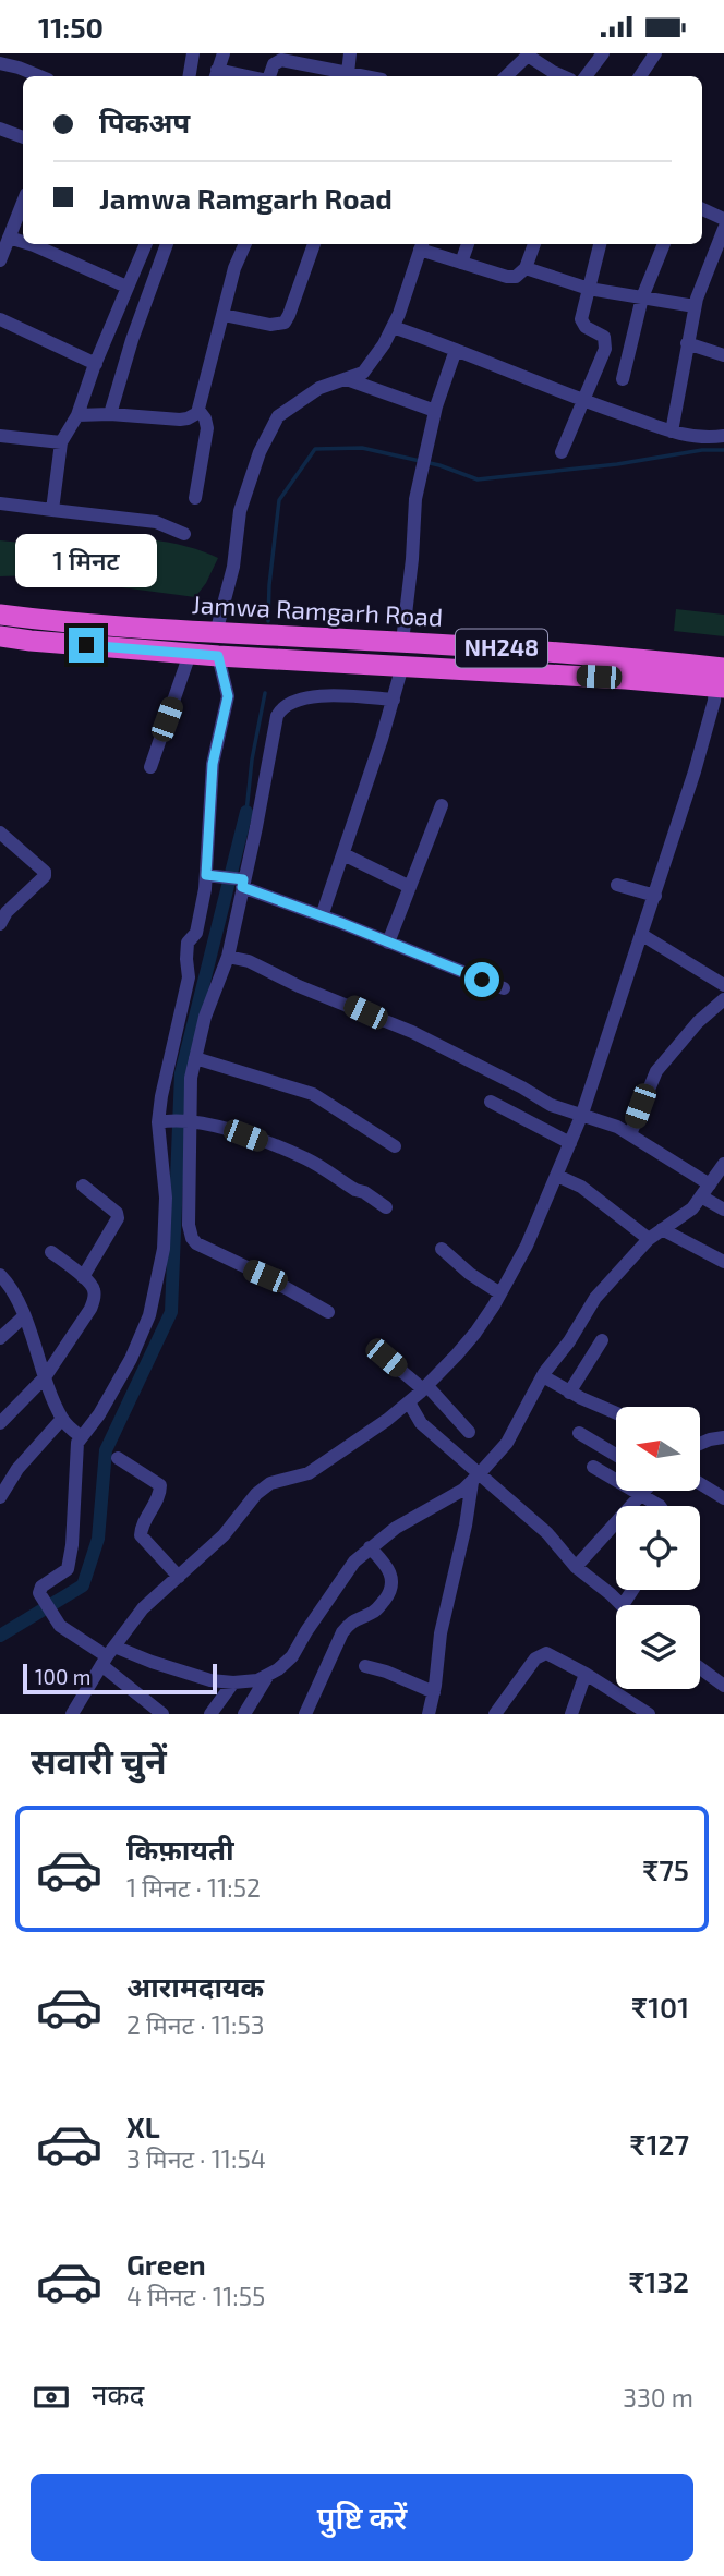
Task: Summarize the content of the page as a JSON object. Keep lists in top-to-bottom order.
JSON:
{
  "streets": {
    "highway": ["Jamwa Ramgarh Road", "NH248"]
  },
  "scale_bar": "100 m",
  "north": "left",
  "page": {
    "status": "11:50",
    "banner": ["पिकअप", "Jamwa Ramgarh Road"],
    "bubble": "1 मिनट",
    "scale": "100 m",
    "heading": "सवारी चुनें",
    "list": [
      {
        "name": "किफ़ायती",
        "note": "1 मिनट · 11:52",
        "value": "₹75"
      },
      {
        "name": "आरामदायक",
        "note": "2 मिनट · 11:53",
        "value": "₹101"
      },
      {
        "name": "XL",
        "note": "3 मिनट · 11:54",
        "value": "₹127"
      },
      {
        "name": "Green",
        "note": "4 मिनट · 11:55",
        "value": "₹132"
      }
    ],
    "pay": ["नकद", "330 m"],
    "buttons": "पुष्टि करें"
  }
}
